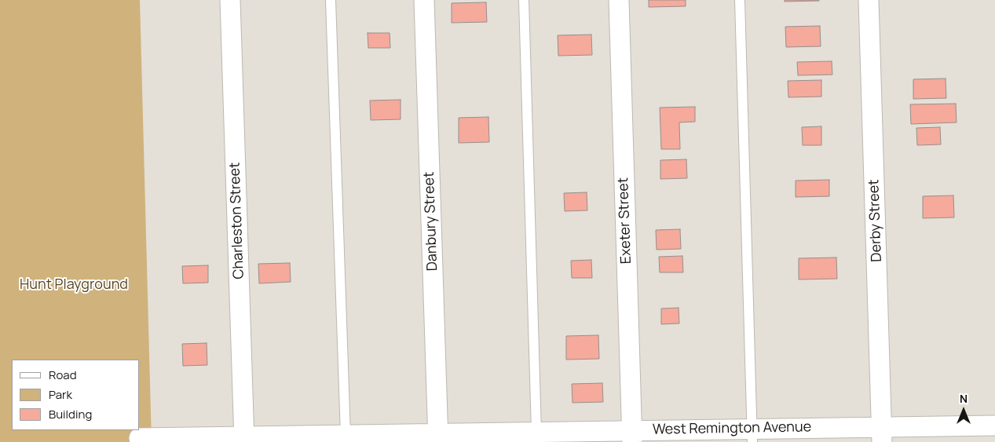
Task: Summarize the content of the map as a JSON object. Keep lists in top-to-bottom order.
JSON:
{
  "streets": {
    "street": [
      "Charleston Street",
      "Exeter Street",
      "Derby Street",
      "Danbury Street",
      "West Remington Avenue"
    ]
  },
  "crossings": [
    ["Charleston Street", "West Remington Avenue"],
    ["Exeter Street", "West Remington Avenue"],
    ["Derby Street", "West Remington Avenue"],
    ["Danbury Street", "West Remington Avenue"]
  ],
  "parks": ["Hunt Playground"],
  "legend": ["Road", "Park", "Building"],
  "north": "top"
}
